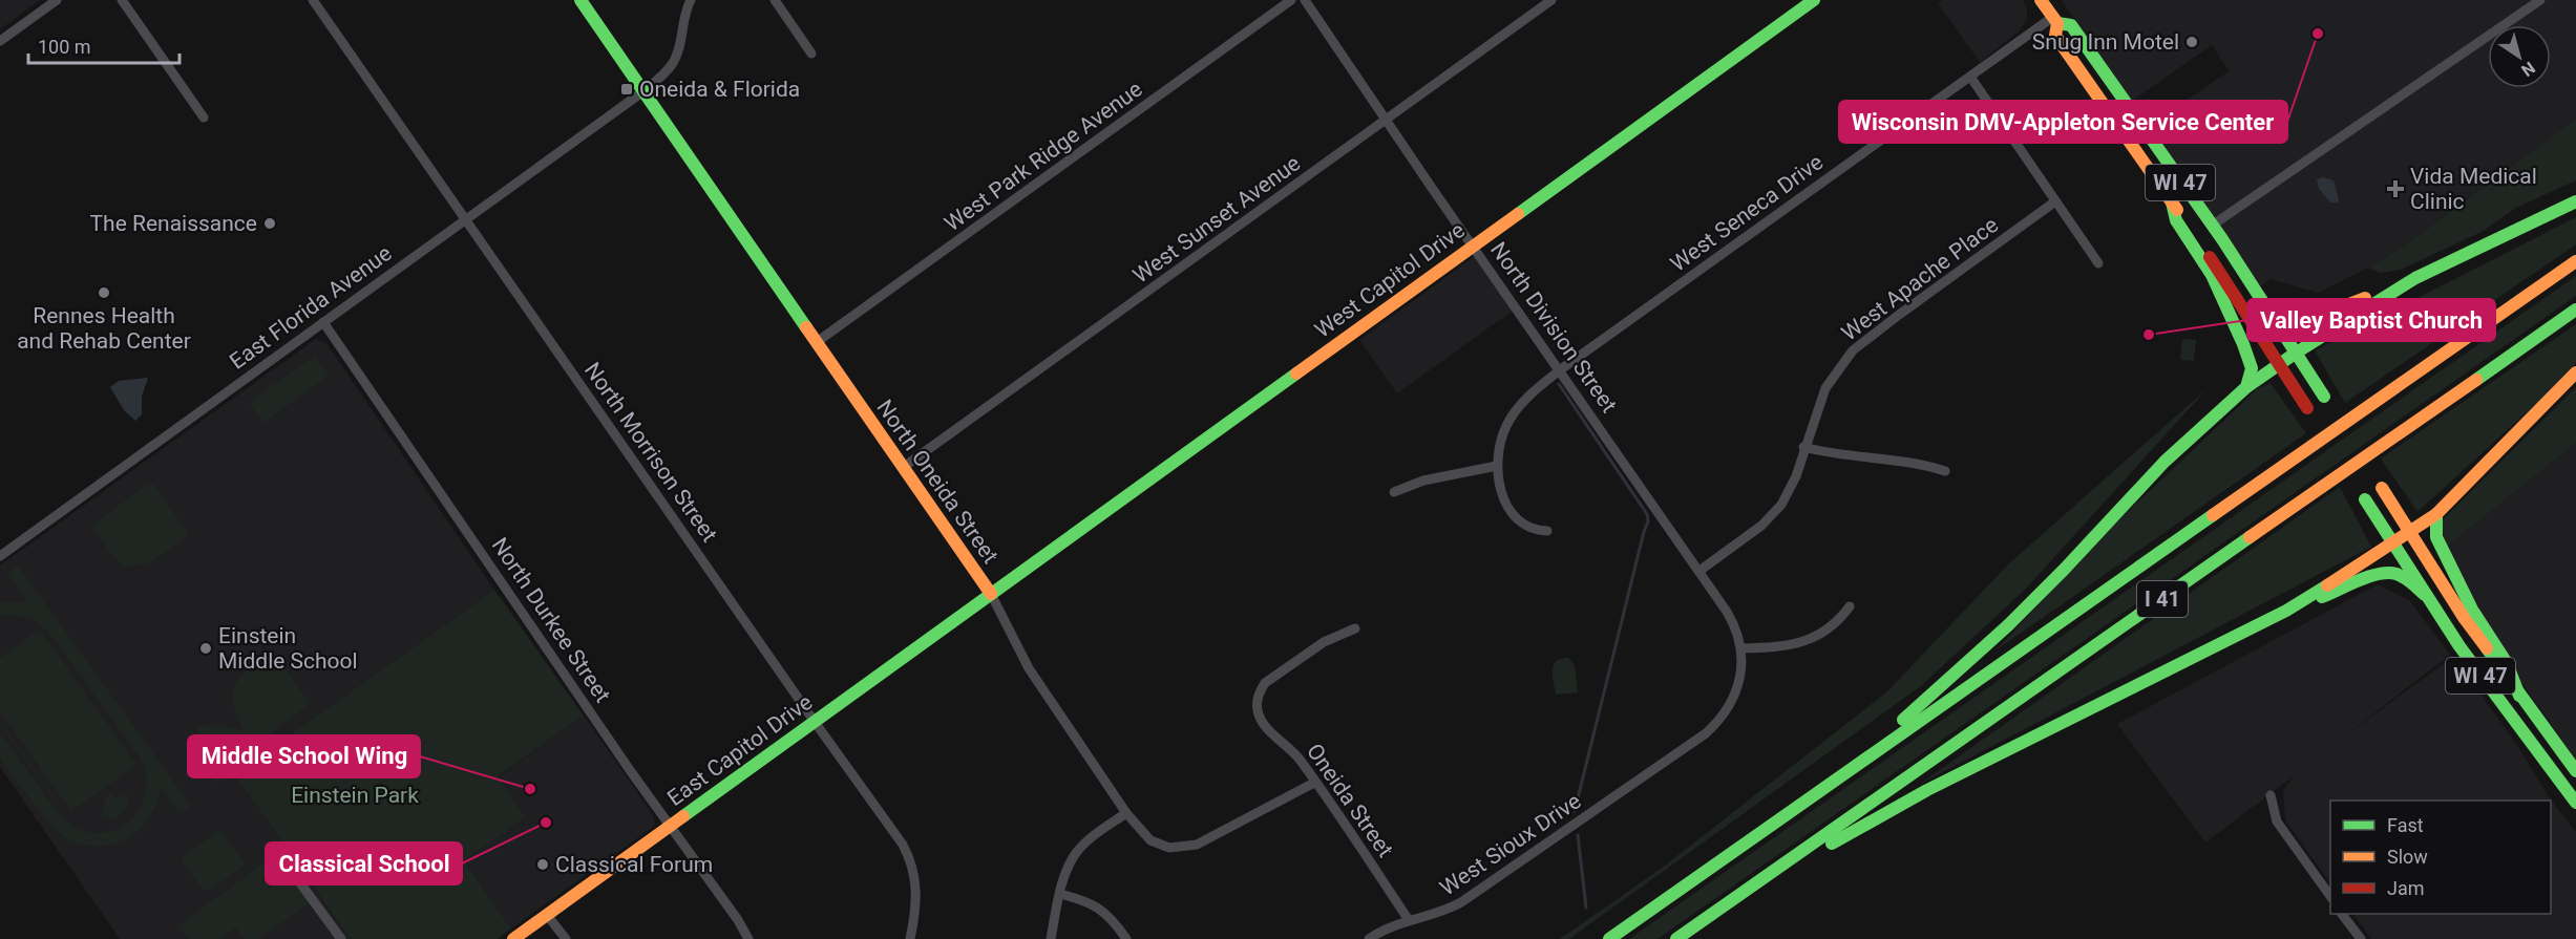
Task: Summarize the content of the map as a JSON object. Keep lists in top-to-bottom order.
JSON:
{
  "streets": {
    "main road": [
      "WI 47",
      "West Capitol Drive",
      "North Oneida Street",
      "I 41",
      "East Capitol Drive"
    ],
    "street": [
      "West Park Ridge Avenue",
      "West Seneca Drive",
      "West Sunset Avenue",
      "West Apache Place",
      "East Florida Avenue",
      "North Division Street",
      "North Morrison Street",
      "North Durkee Street",
      "Oneida Street",
      "West Sioux Drive"
    ]
  },
  "crossings": [
    ["West Park Ridge Avenue", "North Oneida Street"],
    ["WI 47", "West Seneca Drive"],
    ["West Seneca Drive", "North Division Street"],
    ["West Sunset Avenue", "North Division Street"],
    ["West Sunset Avenue", "North Oneida Street"],
    ["West Apache Place", "North Division Street"],
    ["West Capitol Drive", "North Division Street"],
    ["West Capitol Drive", "North Oneida Street"],
    ["West Capitol Drive", "East Capitol Drive"],
    ["East Florida Avenue", "North Morrison Street"],
    ["East Florida Avenue", "North Oneida Street"],
    ["East Florida Avenue", "North Durkee Street"],
    ["North Division Street", "West Sioux Drive"],
    ["North Morrison Street", "East Capitol Drive"],
    ["North Oneida Street", "East Capitol Drive"],
    ["North Oneida Street", "Oneida Street"],
    ["North Durkee Street", "East Capitol Drive"],
    ["Oneida Street", "West Sioux Drive"]
  ],
  "parks": ["Einstein Park"],
  "places": {
    "other": [
      "Wisconsin DMV-Appleton Service Center",
      "Snug Inn Motel",
      "The Renaissance",
      "Rennes Health and Rehab Center",
      "Valley Baptist Church",
      "Einstein Middle School",
      "Middle School Wing",
      "Classical School",
      "Classical Forum"
    ],
    "transit": ["Oneida & Florida"],
    "health": ["Vida Medical Clinic"]
  },
  "legend": ["Fast", "Slow", "Jam"],
  "scale_bar": "100 m",
  "north": "bottom right"
}
